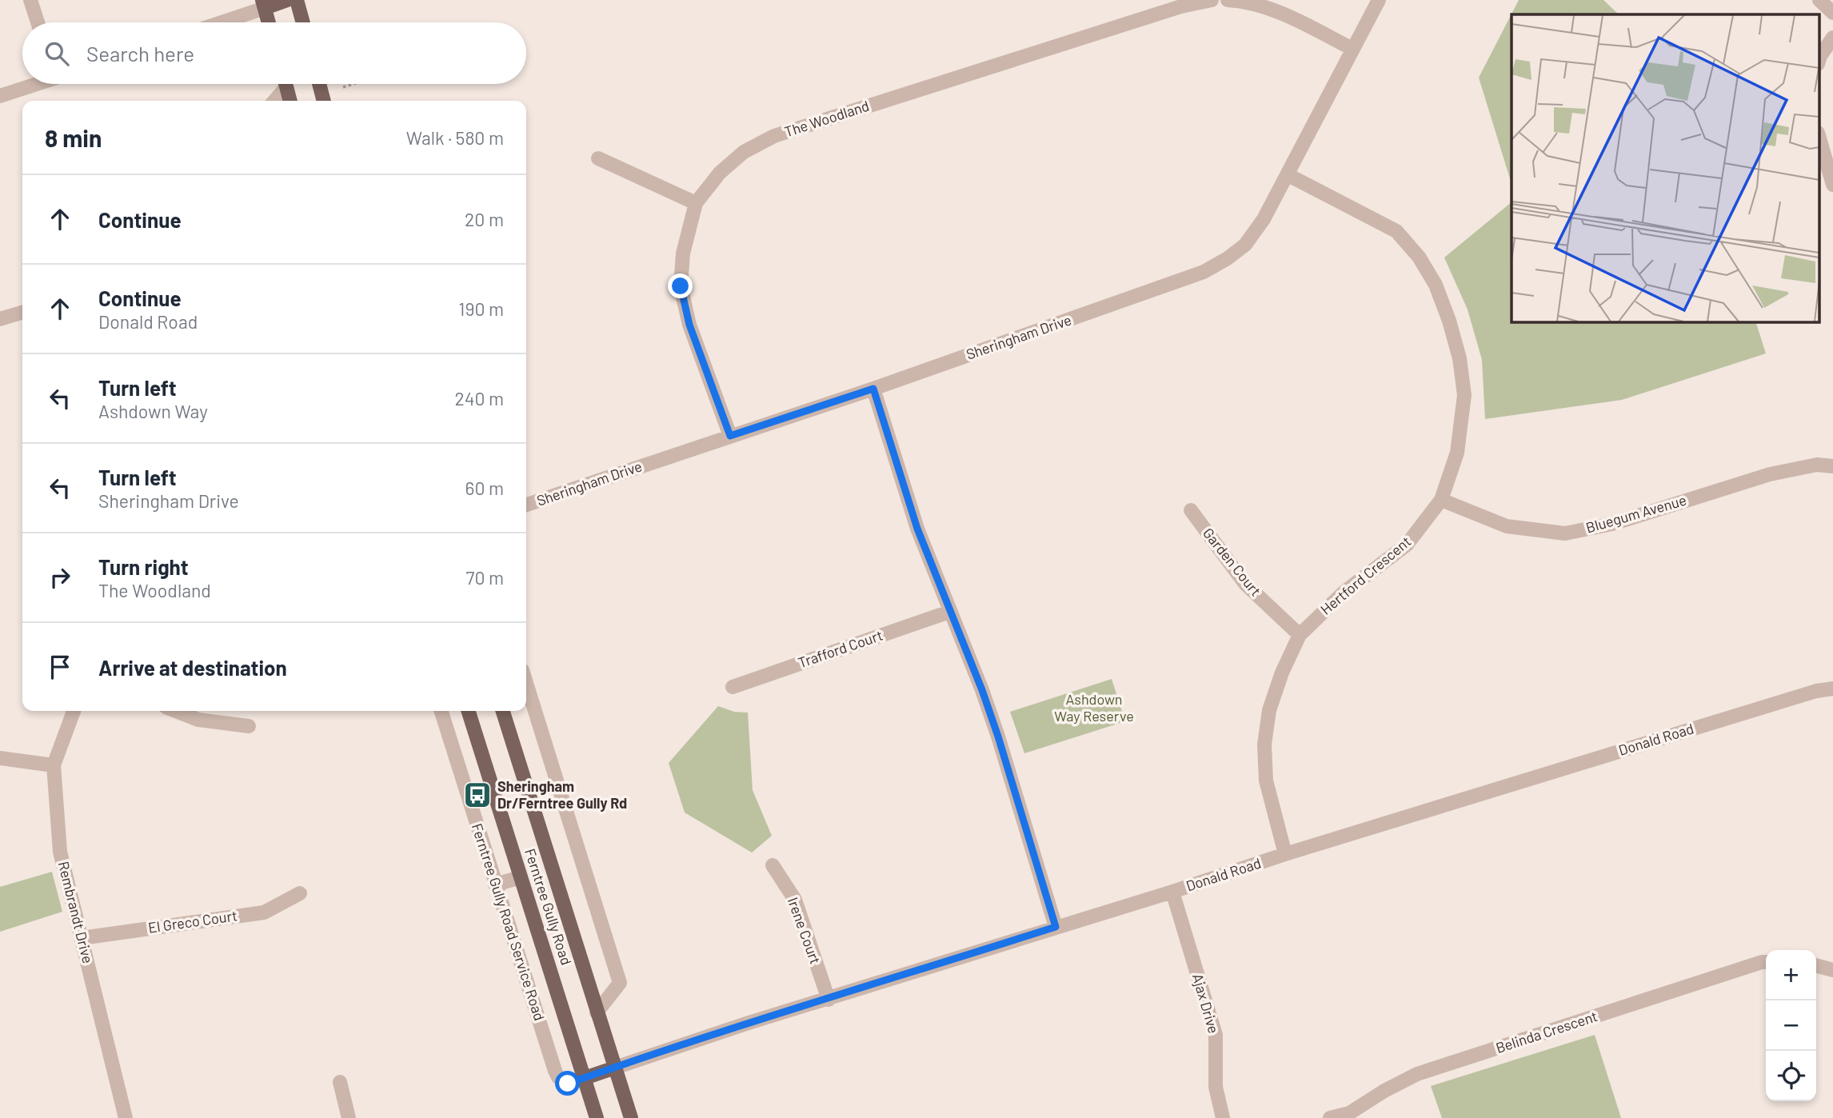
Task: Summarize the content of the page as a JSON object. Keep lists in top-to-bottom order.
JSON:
{
  "streets": {
    "main road": ["Ferntree Gully Road"],
    "street": [
      "The Woodland",
      "Sheringham Drive",
      "Bluegum Avenue",
      "Garden Court",
      "Hertford Crescent",
      "Trafford Court",
      "Donald Road",
      "Rembrandt Drive",
      "El Greco Court",
      "Ferntree Gully Road Service Road",
      "Irene Court",
      "Ajax Drive",
      "Belinda Crescent"
    ]
  },
  "crossings": [
    ["The Woodland", "Sheringham Drive"],
    ["Sheringham Drive", "Hertford Crescent"],
    ["Bluegum Avenue", "Hertford Crescent"],
    ["Garden Court", "Hertford Crescent"],
    ["Hertford Crescent", "Donald Road"],
    ["Donald Road", "Ferntree Gully Road"],
    ["Donald Road", "Irene Court"],
    ["Donald Road", "Ajax Drive"],
    ["Ferntree Gully Road", "Ferntree Gully Road Service Road"],
    ["Rembrandt Drive", "El Greco Court"]
  ],
  "parks": ["Ashdown Way Reserve"],
  "places": {
    "bus stop": ["Sheringham Dr/Ferntree Gully Rd"]
  },
  "page": {
    "search": "Search here",
    "heading": ["8 min", "Walk · 580 m"],
    "list": [
      ["Continue", "20 m"],
      ["Continue", "Donald Road", "190 m"],
      ["Turn left", "Ashdown Way", "240 m"],
      ["Turn left", "Sheringham Drive", "60 m"],
      ["Turn right", "The Woodland", "70 m"],
      "Arrive at destination"
    ],
    "map_buttons": ["+", "−"]
  }
}
